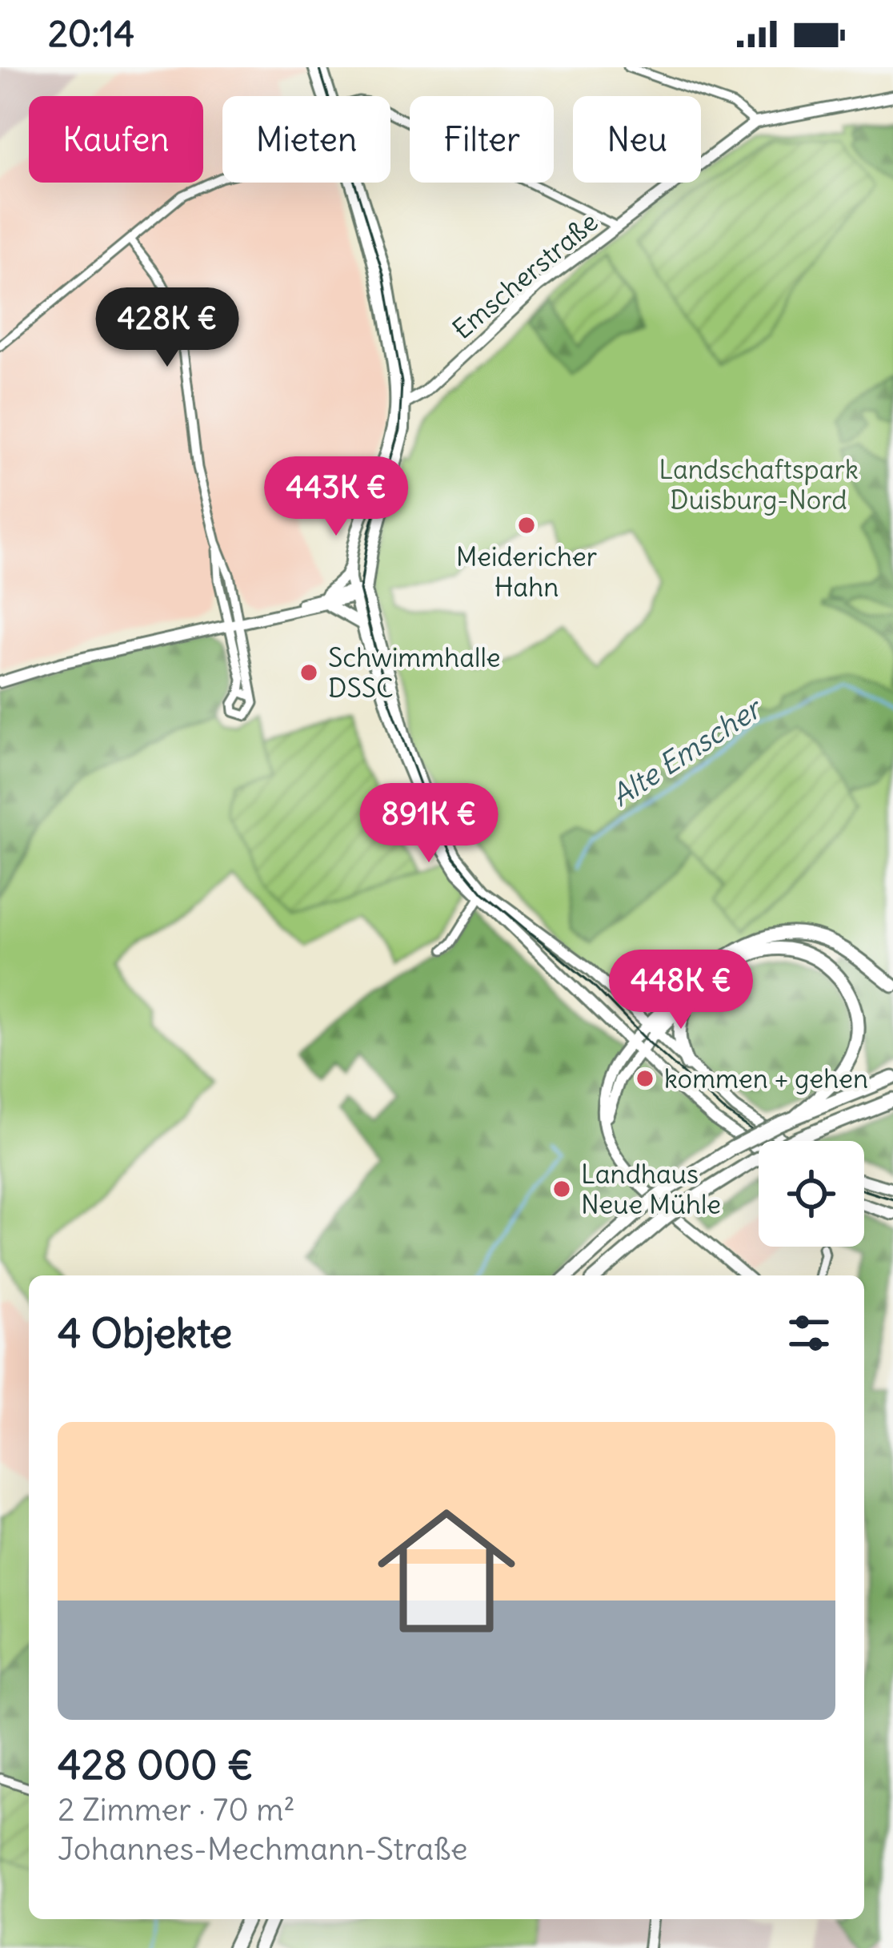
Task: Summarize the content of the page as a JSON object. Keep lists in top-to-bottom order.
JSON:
{
  "streets": {
    "main road": ["Emscherstraße"]
  },
  "water": ["Alte Emscher"],
  "parks": ["Landschaftspark Duisburg-Nord"],
  "places": [
    "Meidericher Hahn",
    "Schwimmhalle DSSC",
    "kommen + gehen",
    "Landhaus Neue Mühle"
  ],
  "page": {
    "status": "20:14",
    "chip": [
      "Kaufen",
      "Mieten",
      "Filter",
      "Neu"
    ],
    "price": [
      "428K €",
      "443K €",
      "891K €",
      "448K €"
    ],
    "heading": "4 Objekte",
    "list": [
      {
        "name": "428 000 €",
        "note": "2 Zimmer · 70 m² · Johannes-Mechmann-Straße"
      }
    ]
  }
}
